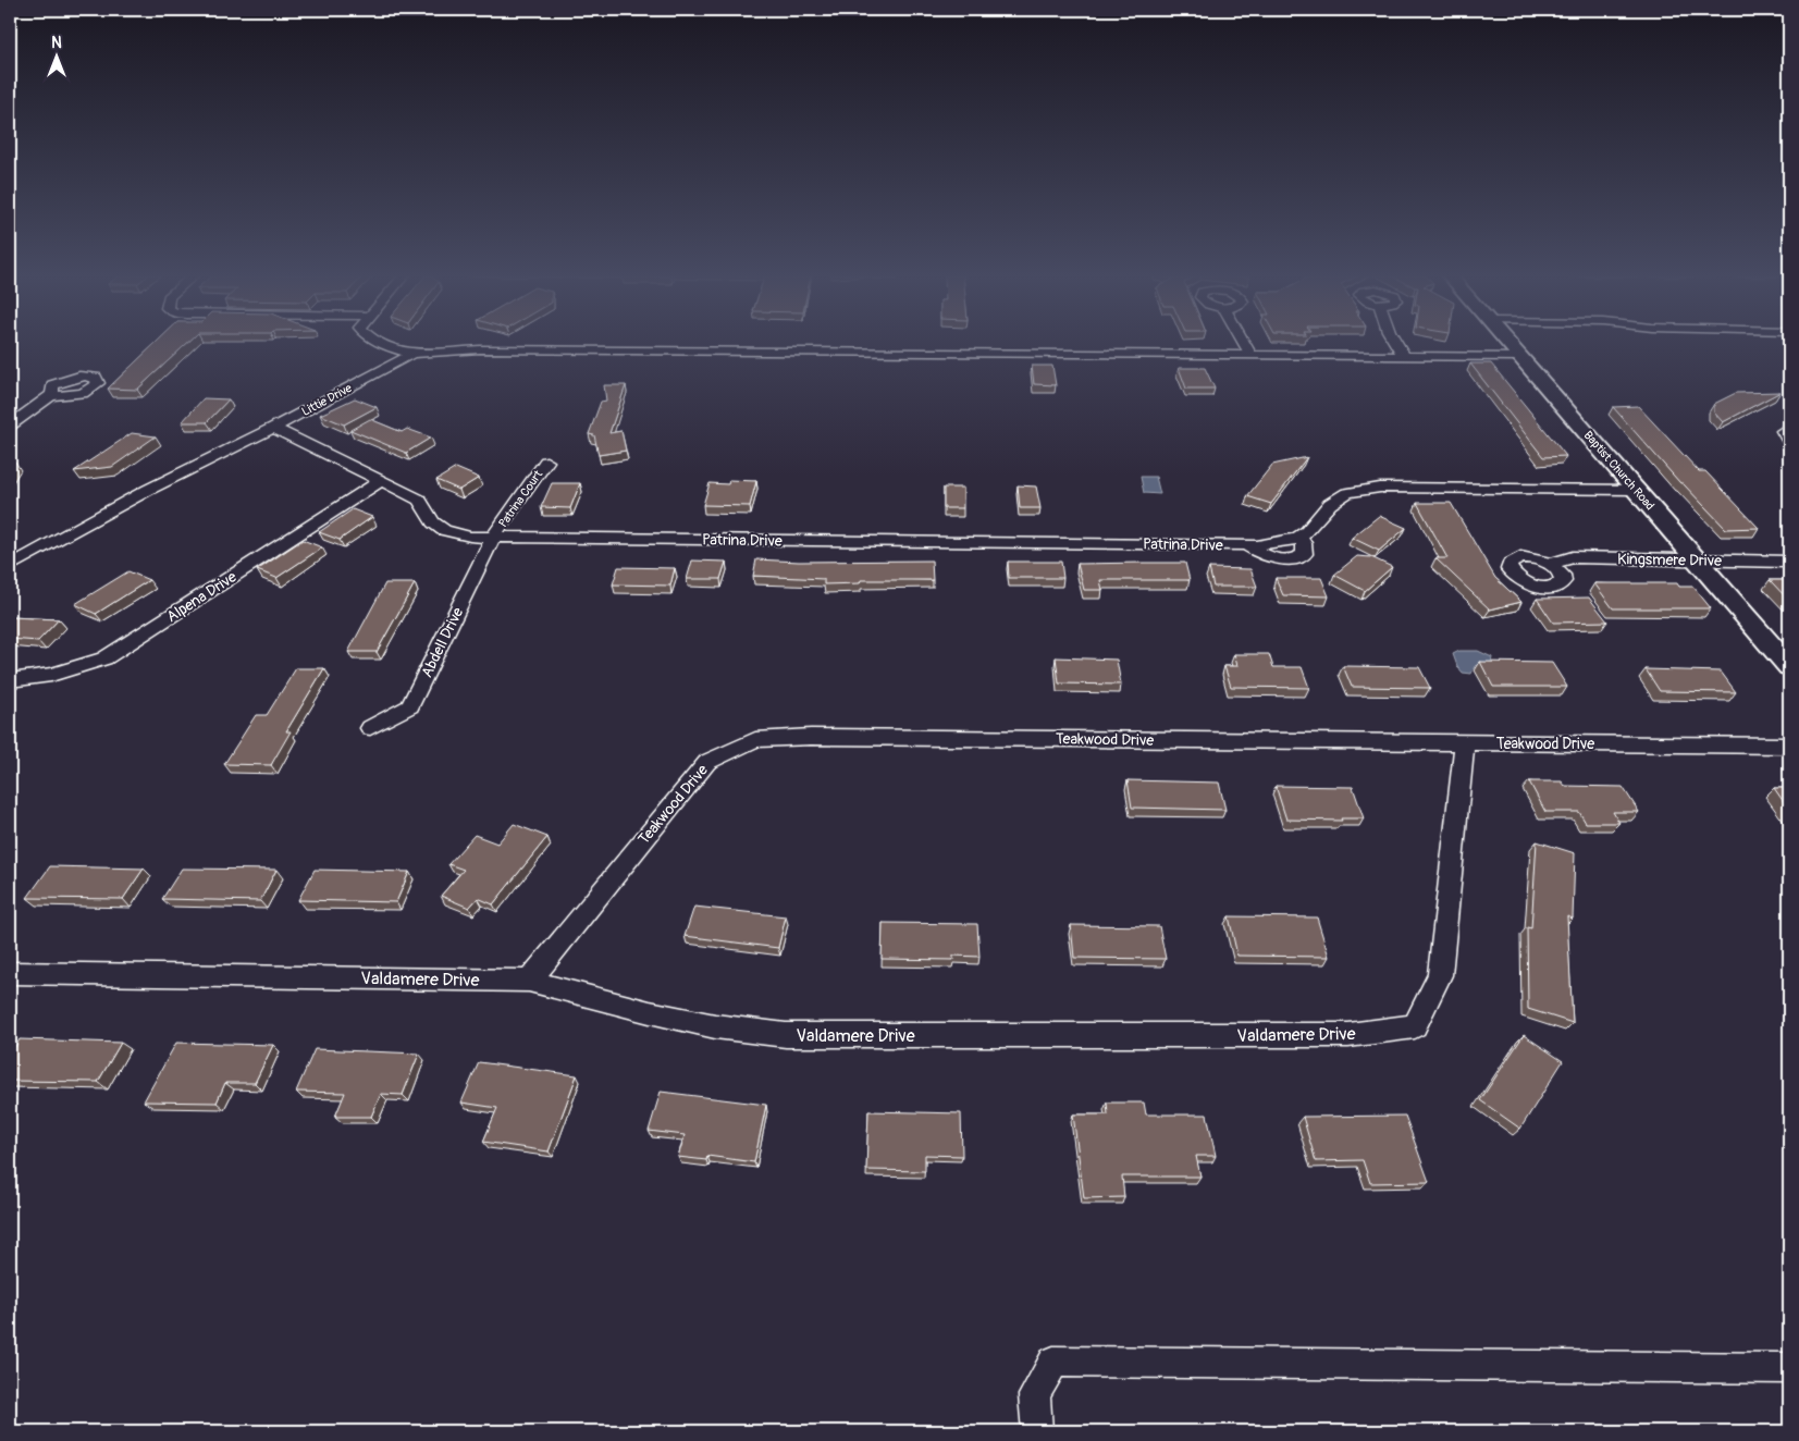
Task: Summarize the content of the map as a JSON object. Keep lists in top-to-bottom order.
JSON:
{
  "streets": {
    "street": [
      "Littie Drive",
      "Baptist Church Road",
      "Patrina Court",
      "Patrina Drive",
      "Kingsmere Drive",
      "Alpena Drive",
      "Abdell Drive",
      "Teakwood Drive",
      "Valdamere Drive"
    ]
  },
  "crossings": [
    ["Littie Drive", "Baptist Church Road"],
    ["Littie Drive", "Patrina Drive"],
    ["Baptist Church Road", "Patrina Drive"],
    ["Baptist Church Road", "Kingsmere Drive"],
    ["Patrina Court", "Patrina Drive"],
    ["Patrina Court", "Abdell Drive"],
    ["Patrina Drive", "Alpena Drive"],
    ["Patrina Drive", "Abdell Drive"],
    ["Teakwood Drive", "Valdamere Drive"]
  ],
  "north": "top"
}
